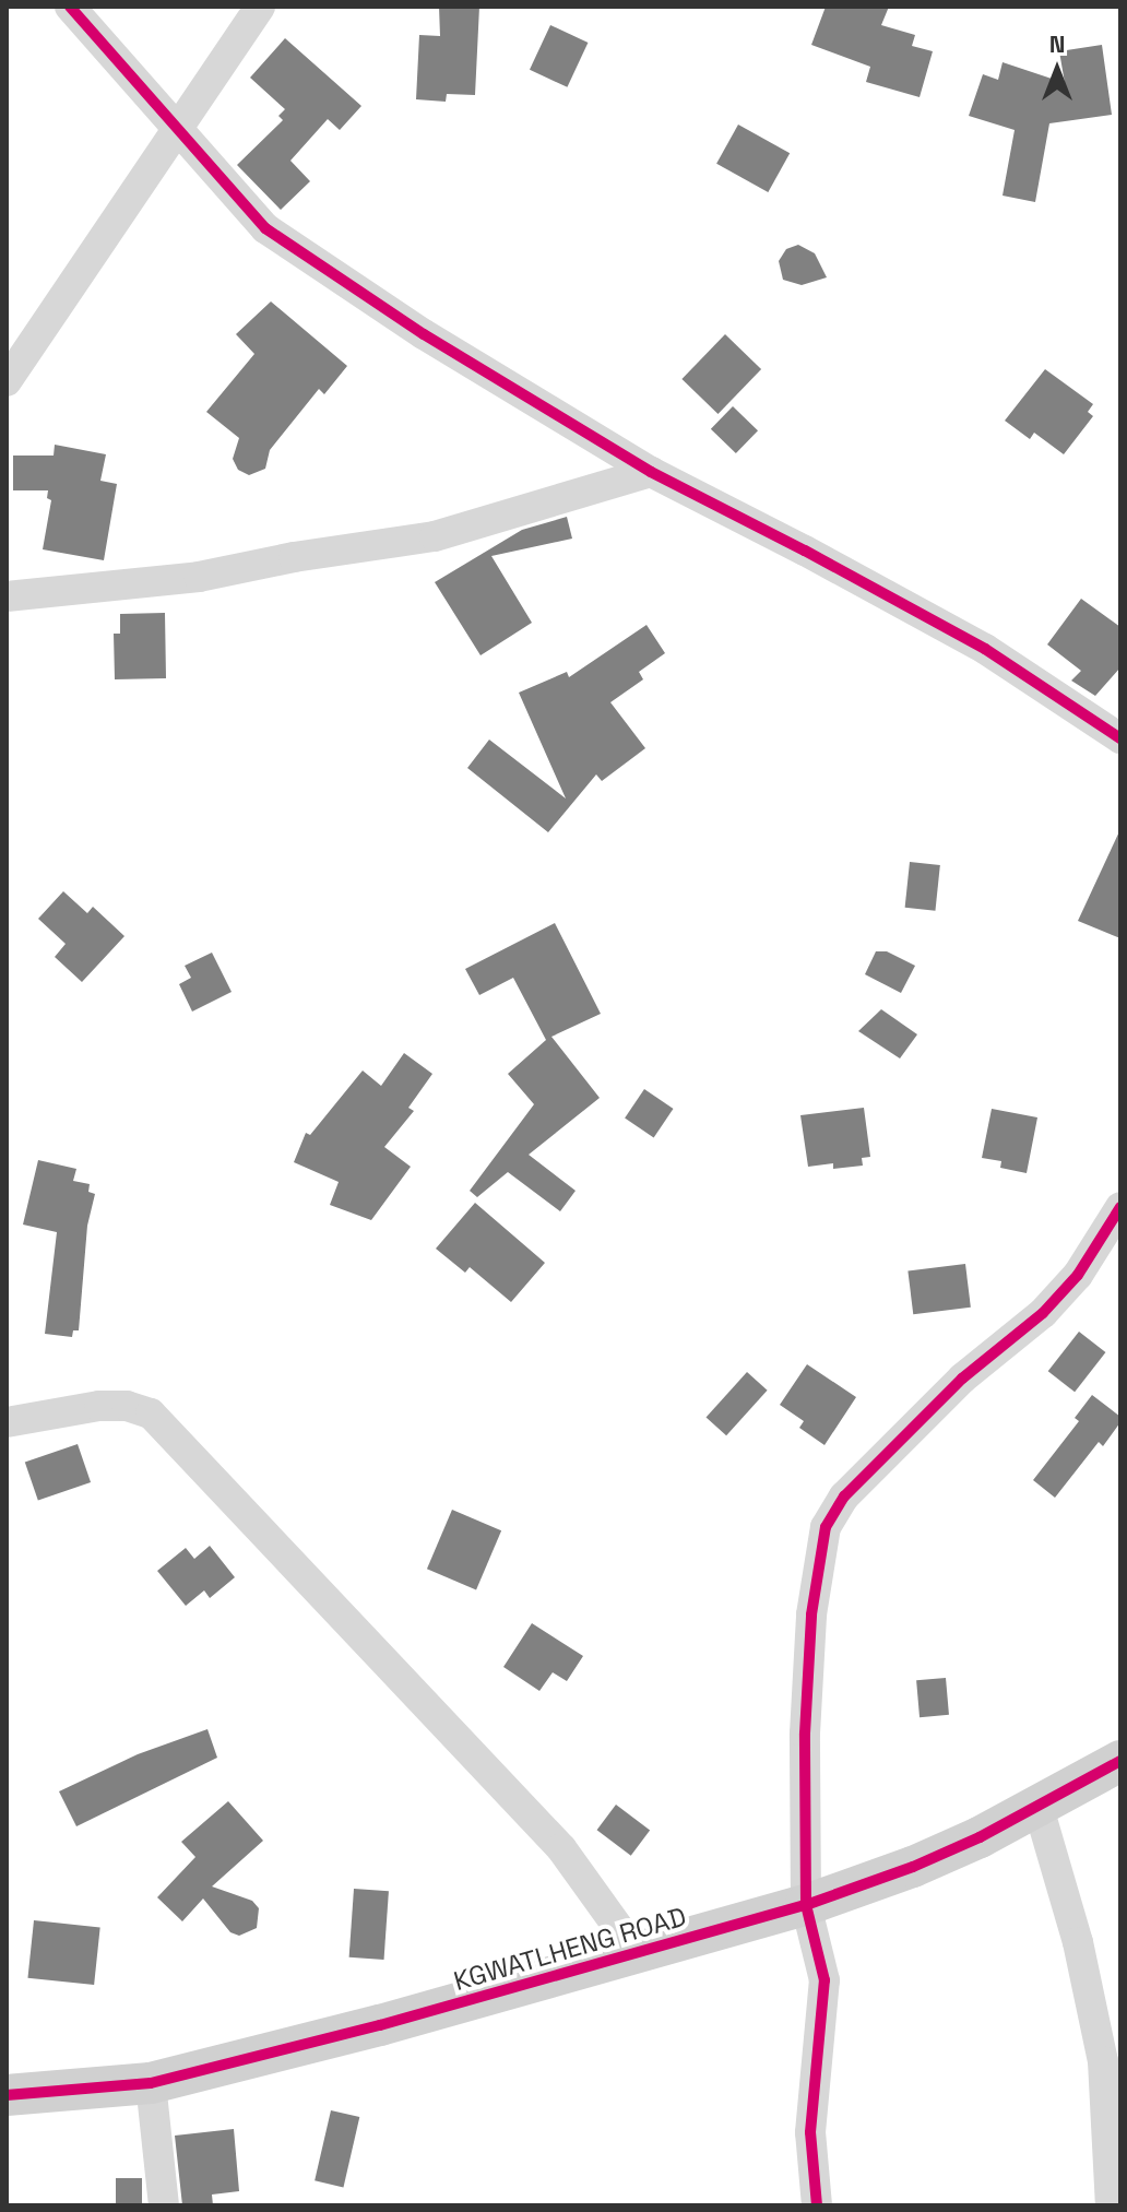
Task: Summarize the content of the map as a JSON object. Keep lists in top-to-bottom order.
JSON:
{
  "streets": {
    "street": ["KGWATLHENG ROAD"]
  },
  "north": "top"
}
